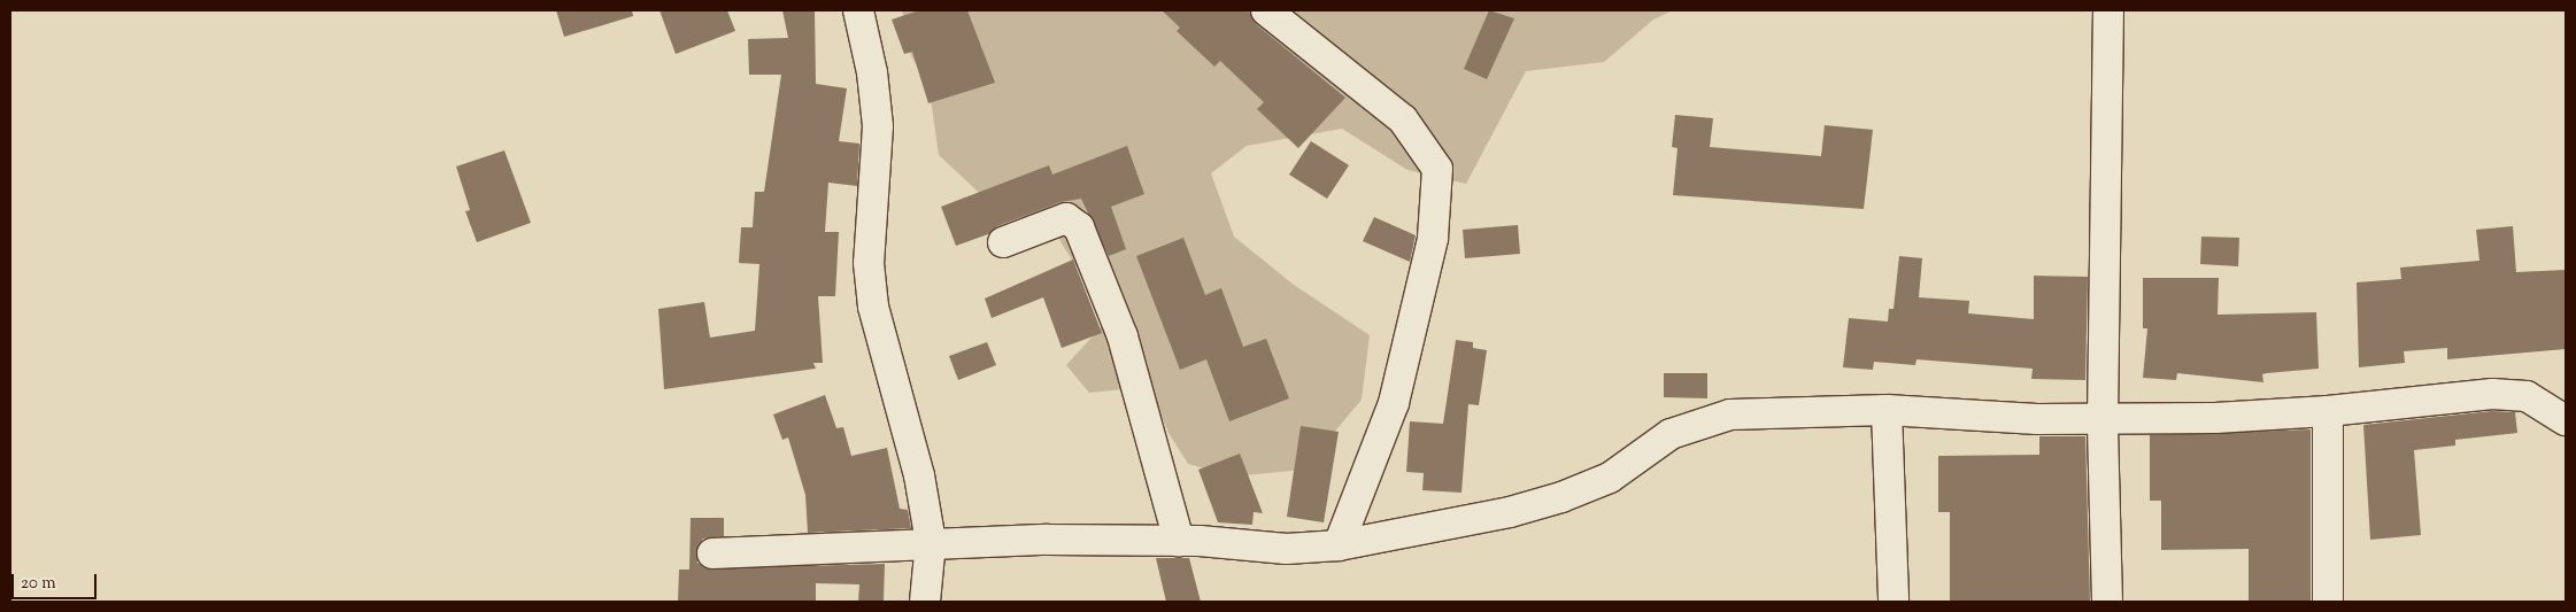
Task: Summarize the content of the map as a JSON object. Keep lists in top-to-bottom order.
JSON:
{
  "scale_bar": "20 m"
}
